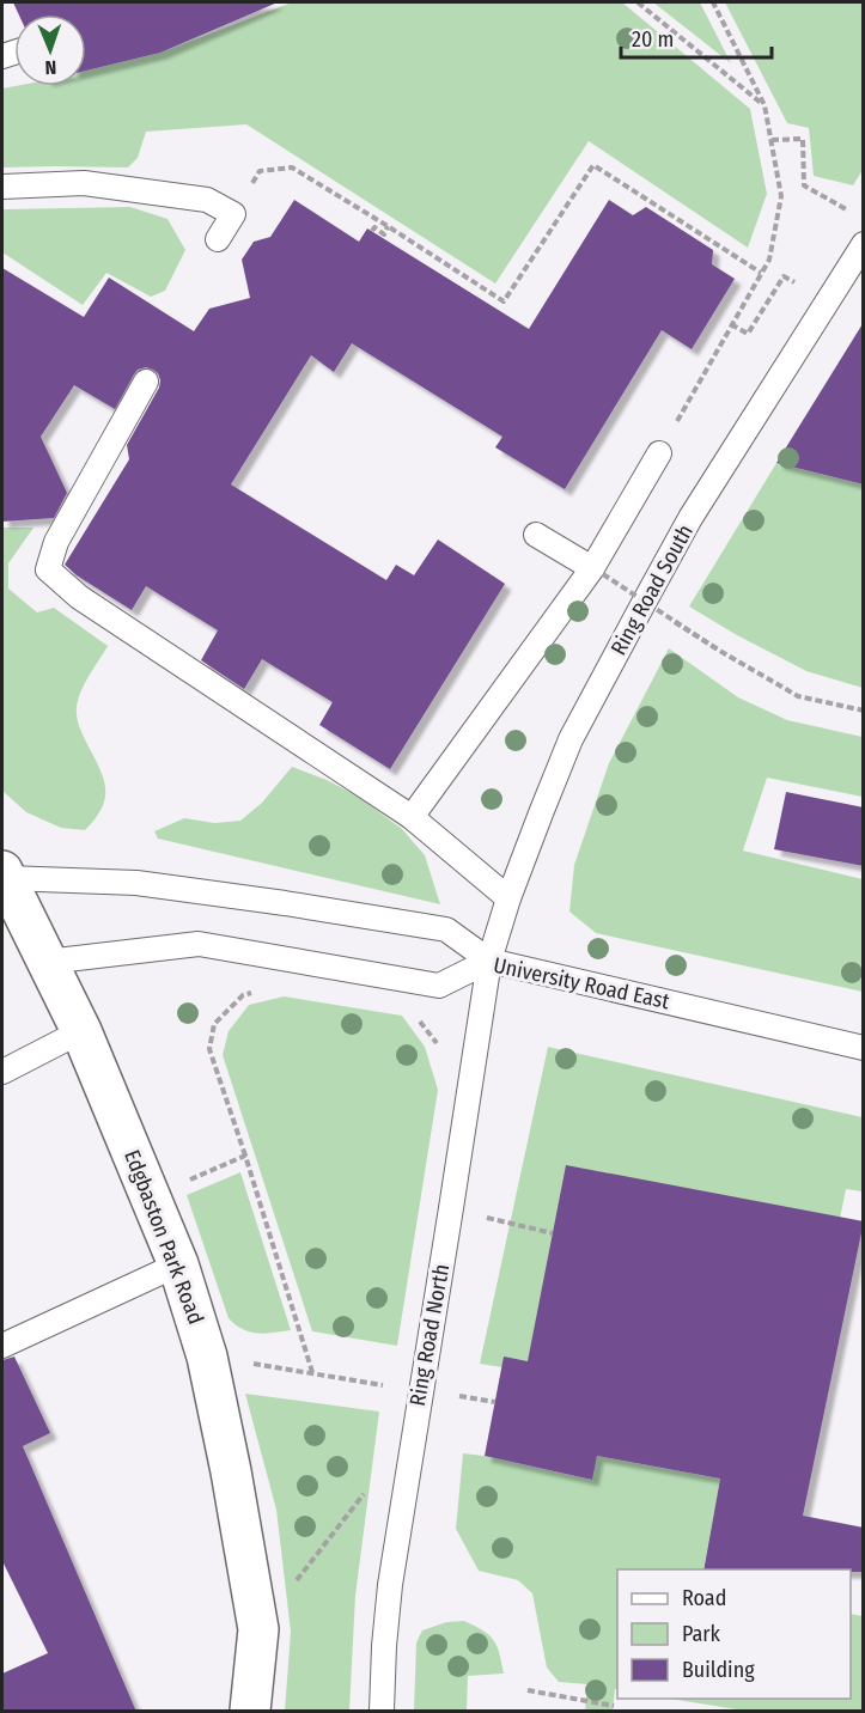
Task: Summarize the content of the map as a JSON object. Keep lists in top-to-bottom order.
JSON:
{
  "streets": {
    "street": ["Edgbaston Park Road"],
    "lane": ["Ring Road South", "University Road East", "Ring Road North"]
  },
  "crossings": [
    ["Ring Road South", "University Road East"],
    ["Ring Road South", "Ring Road North"],
    ["University Road East", "Edgbaston Park Road"],
    ["University Road East", "Ring Road North"]
  ],
  "legend": ["Road", "Park", "Building"],
  "scale_bar": "20 m",
  "north": "bottom"
}
